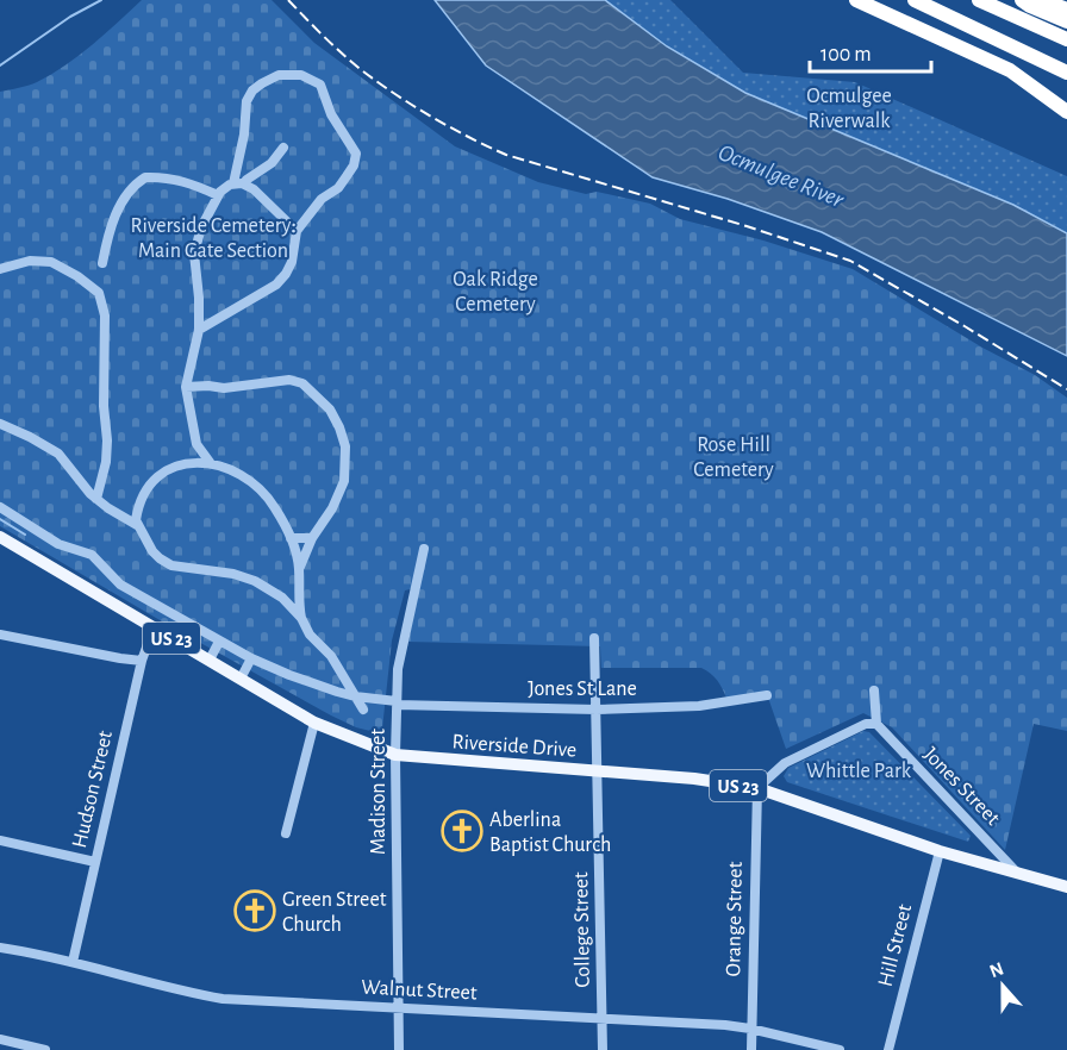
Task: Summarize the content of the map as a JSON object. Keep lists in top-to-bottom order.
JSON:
{
  "streets": {
    "main road": ["US 23", "Riverside Drive"],
    "street": [
      "Jones St Lane",
      "Jones Street",
      "Hudson Street",
      "Madison Street",
      "Orange Street",
      "College Street",
      "Hill Street",
      "Walnut Street"
    ]
  },
  "crossings": [
    ["Jones St Lane", "Madison Street"],
    ["Jones St Lane", "College Street"],
    ["Riverside Drive", "Jones Street"],
    ["Riverside Drive", "Hudson Street"],
    ["Riverside Drive", "Madison Street"],
    ["Riverside Drive", "Orange Street"],
    ["Riverside Drive", "College Street"],
    ["Riverside Drive", "Hill Street"],
    ["Hudson Street", "Walnut Street"],
    ["Madison Street", "Walnut Street"],
    ["Orange Street", "Walnut Street"],
    ["College Street", "Walnut Street"]
  ],
  "water": ["Ocmulgee River"],
  "parks": [
    "Ocmulgee Riverwalk",
    "Riverside Cemetery: Main Gate Section",
    "Oak Ridge Cemetery",
    "Rose Hill Cemetery",
    "Whittle Park"
  ],
  "places": {
    "church": ["Aberlina Baptist Church", "Green Street Church"]
  },
  "scale_bar": "100 m",
  "north": "top"
}
